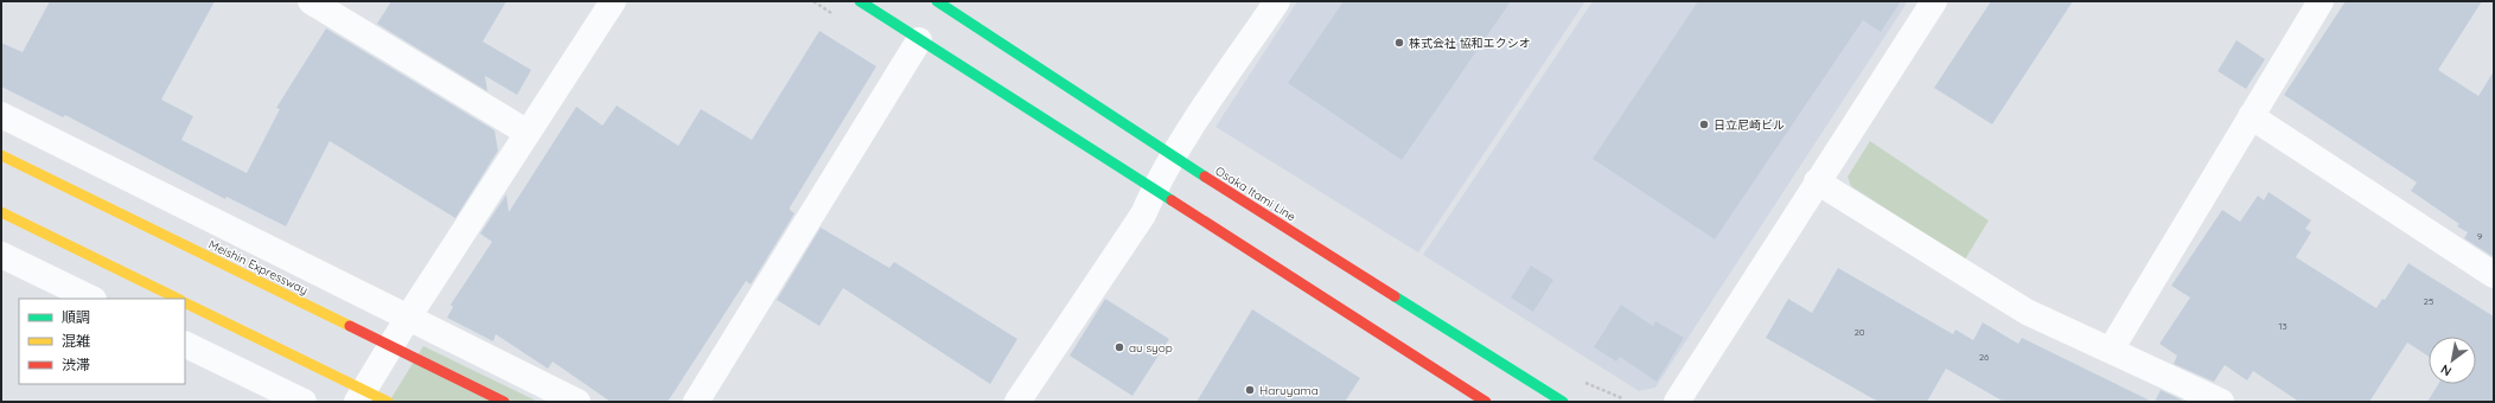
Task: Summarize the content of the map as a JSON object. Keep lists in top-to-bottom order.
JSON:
{
  "streets": {
    "main road": ["Osaka Itami Line", "Meishin Expressway"]
  },
  "places": [
    "株式会社 協和エクシオ",
    "日立尼崎ビル",
    "au syop",
    "Haruyama"
  ],
  "house_numbers": [
    "9",
    "25",
    "13",
    "20",
    "26"
  ],
  "legend": ["順調", "混雑", "渋滞"],
  "north": "bottom left"
}
